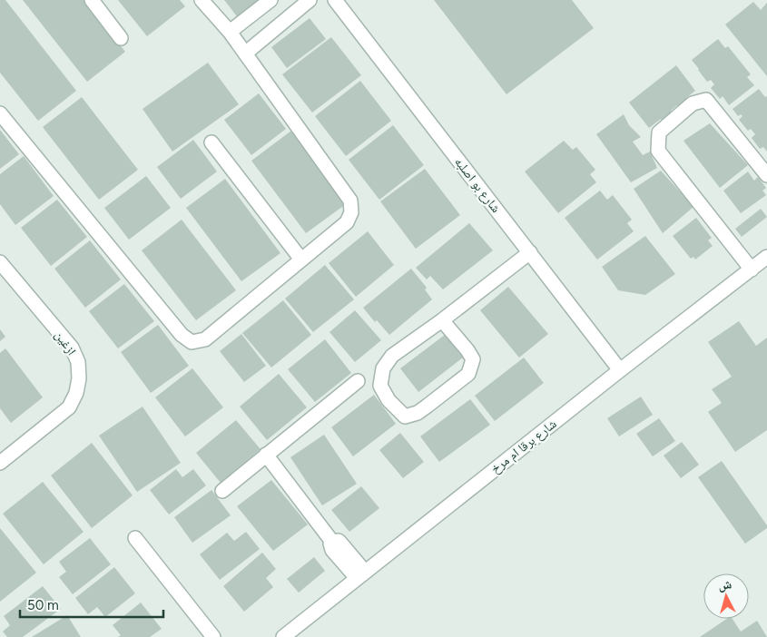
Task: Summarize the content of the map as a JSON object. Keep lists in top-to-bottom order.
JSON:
{
  "streets": {
    "street": ["شارع بو اصلبه", "ازغين", "شارع برقا ام مرخ"]
  },
  "crossings": [
    ["شارع بو اصلبه", "شارع برقا ام مرخ"]
  ],
  "scale_bar": "50 m",
  "north": "top"
}
